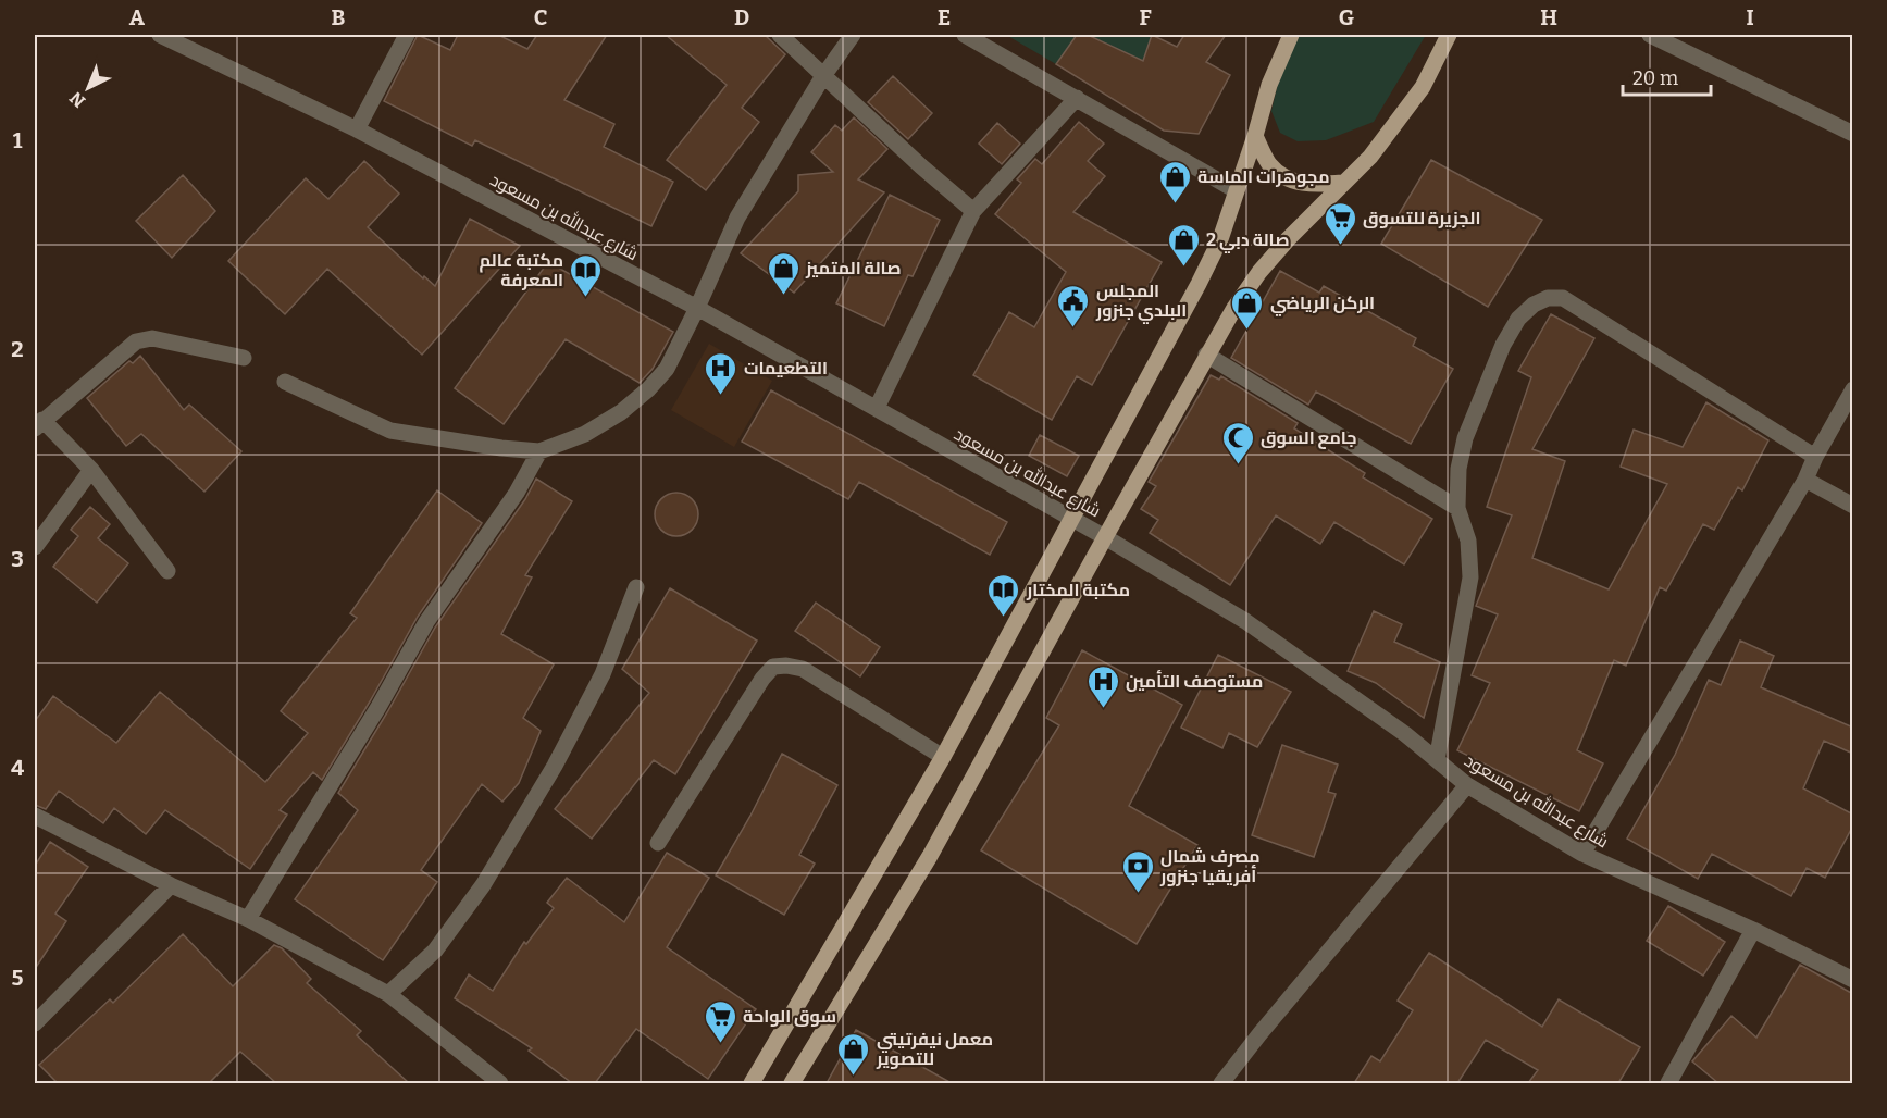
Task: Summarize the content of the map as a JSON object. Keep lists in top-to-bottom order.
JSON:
{
  "streets": {
    "street": ["شارع عبدالله بن مسعود"]
  },
  "places": {
    "shop": [
      "مجوهرات الماسة",
      "صالة دبي 2",
      "صالة المتميز",
      "الركن الرياضي",
      "معمل نيفرتيتي للتصوير"
    ],
    "supermarket": ["الجزيرة للتسوق", "سوق الواحة"],
    "library": ["مكتبة عالم المعرفة", "مكتبة المختار"],
    "public building": ["المجلس البلدي جنزور"],
    "hospital": ["التطعيمات", "مستوصف التأمين"],
    "mosque": ["جامع السوق"],
    "bank": ["مصرف شمال أفريقيا جنزور"]
  },
  "scale_bar": "20 m",
  "north": "bottom left",
  "grid": {
    "columns": [
      "A",
      "B",
      "C",
      "D",
      "E",
      "F",
      "G",
      "H",
      "I"
    ],
    "rows": [
      "1",
      "2",
      "3",
      "4",
      "5"
    ]
  }
}
